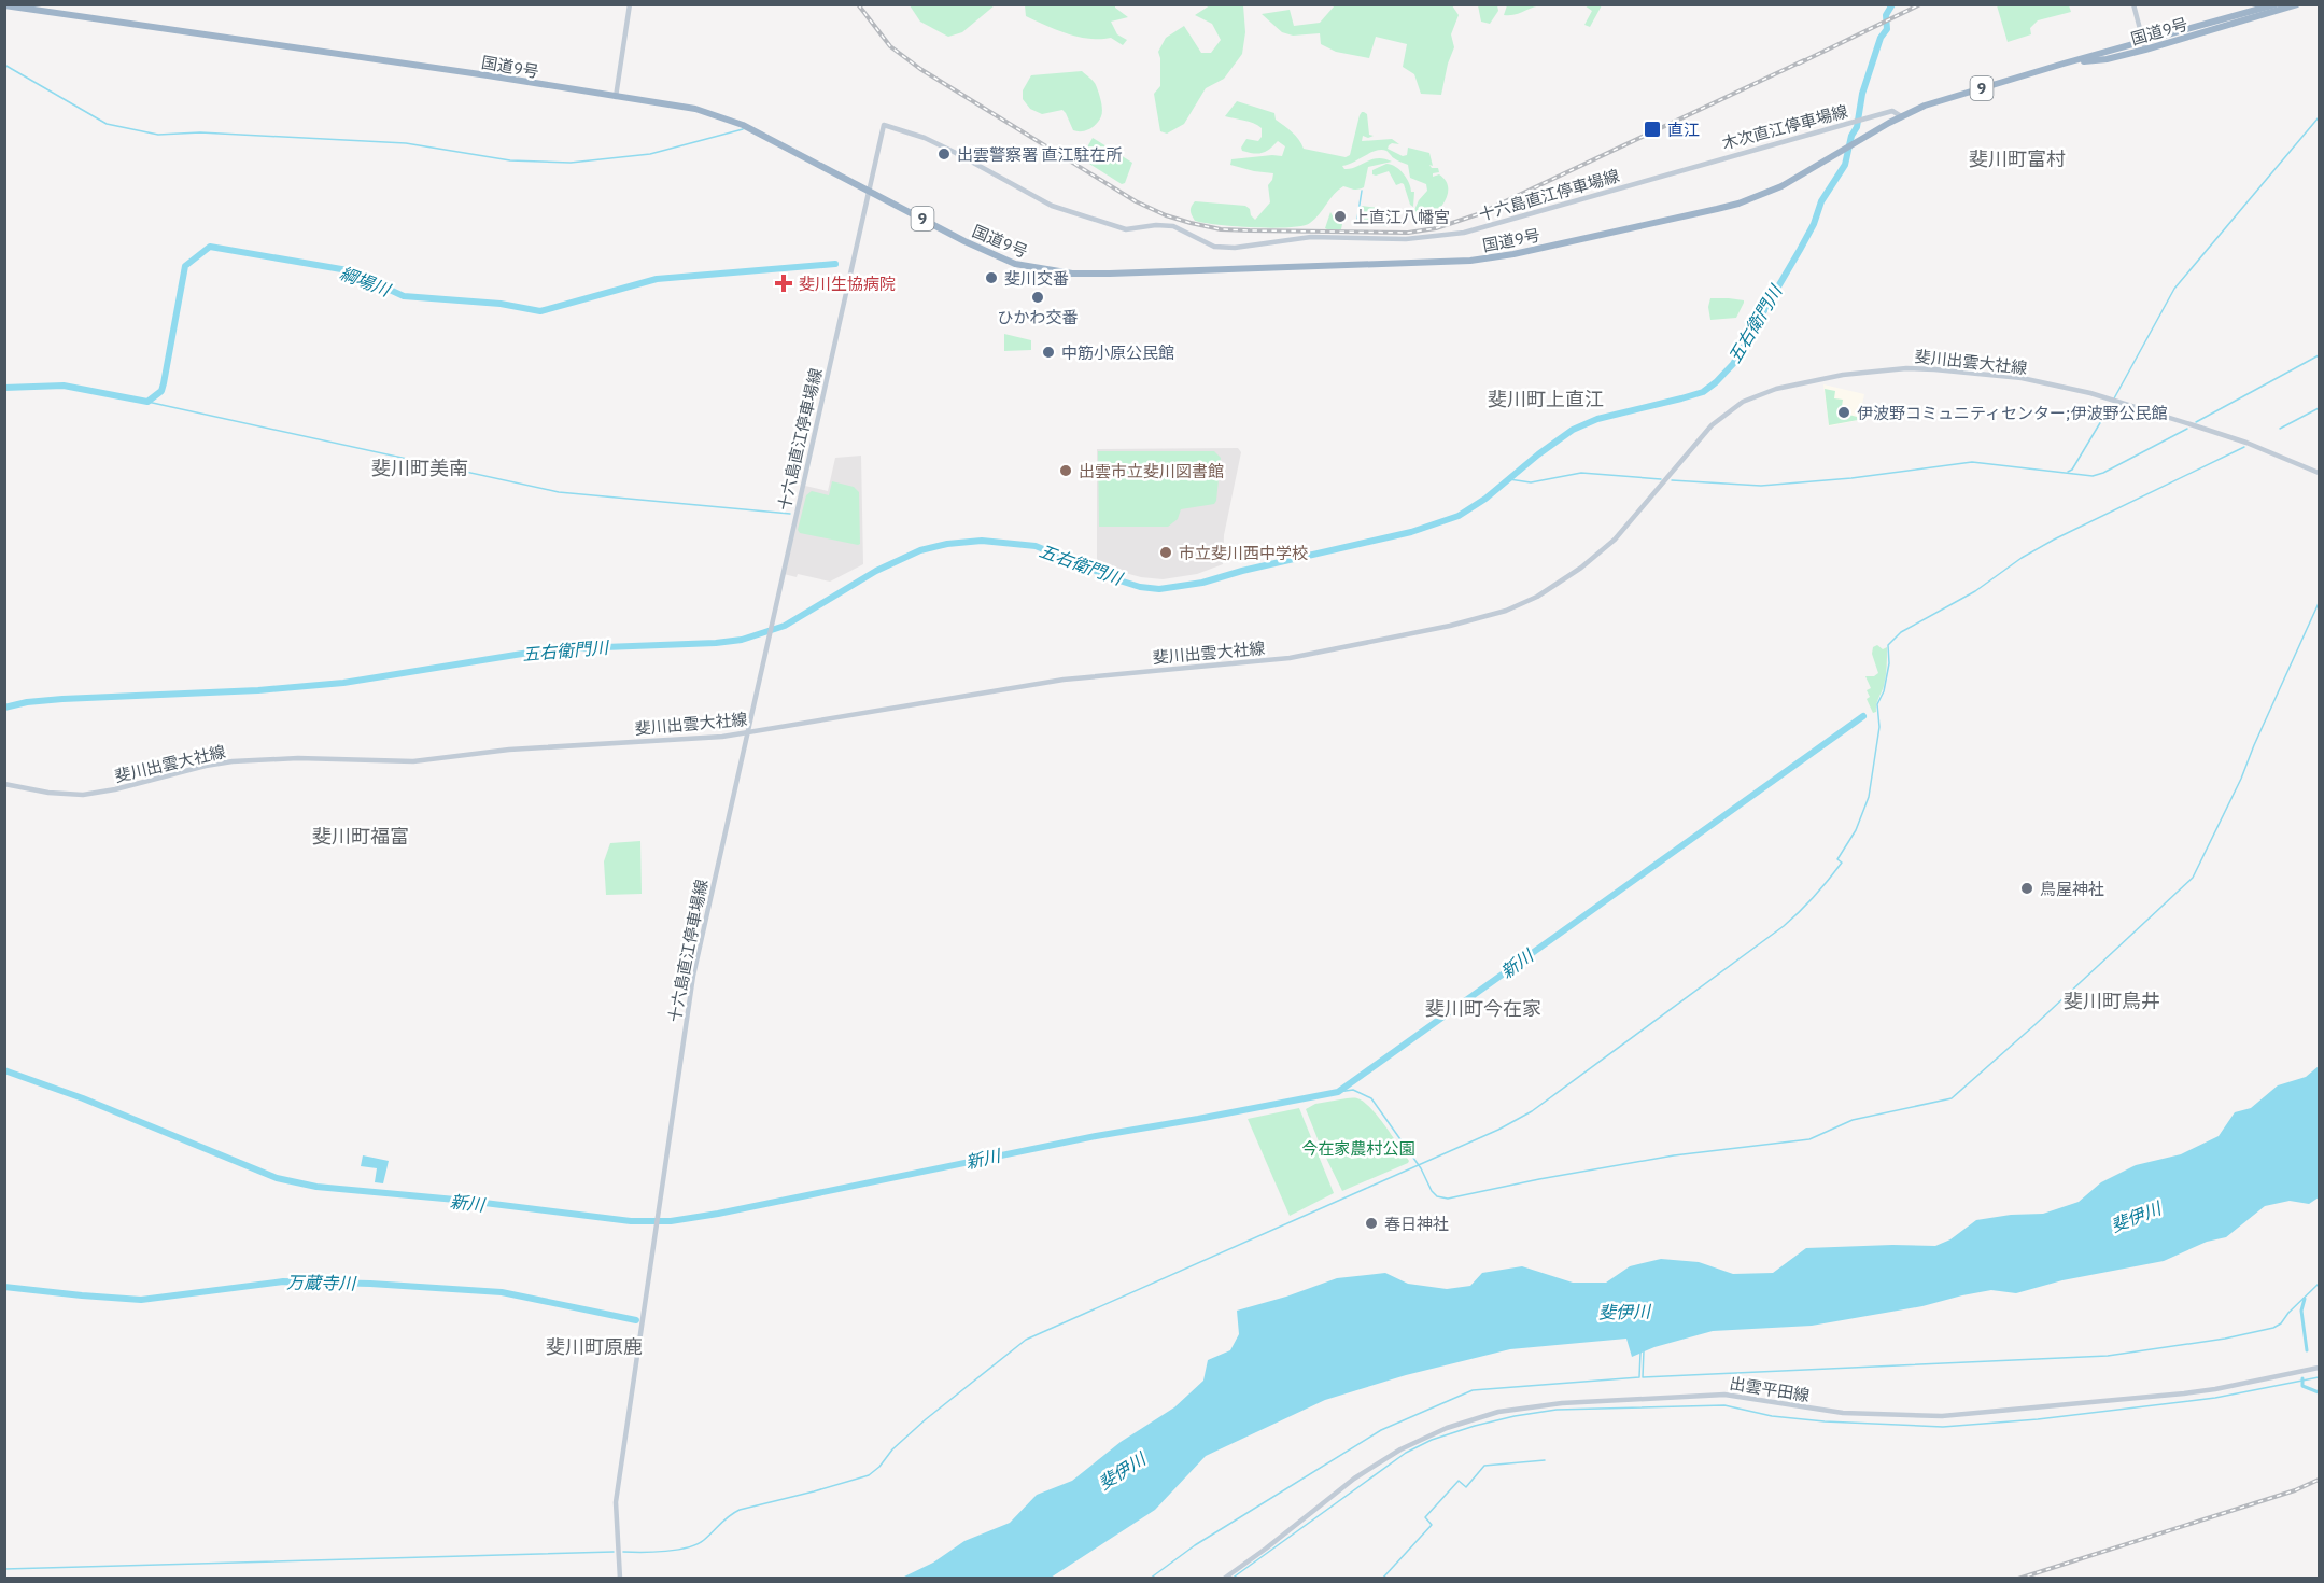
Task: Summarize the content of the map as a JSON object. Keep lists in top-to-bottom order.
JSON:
{
  "streets": {
    "highway": ["国道9号", "9"],
    "main road": [
      "木次直江停車場線",
      "十六島直江停車場線",
      "斐川出雲大社線",
      "出雲平田線"
    ]
  },
  "crossings": [
    ["国道9号", "木次直江停車場線"],
    ["国道9号", "十六島直江停車場線"],
    ["木次直江停車場線", "十六島直江停車場線"],
    ["十六島直江停車場線", "斐川出雲大社線"]
  ],
  "districts": [
    "斐川町富村",
    "斐川町上直江",
    "斐川町美南",
    "斐川町福富",
    "斐川町鳥井",
    "斐川町今在家",
    "斐川町原鹿"
  ],
  "water": [
    "綱場川",
    "五右衛門川",
    "新川",
    "斐伊川",
    "万蔵寺川"
  ],
  "parks": ["今在家農村公園"],
  "places": {
    "transit": ["直江"],
    "other": [
      "出雲警察署 直江駐在所",
      "上直江八幡宮",
      "斐川交番",
      "ひかわ交番",
      "中筋小原公民館",
      "伊波野コミュニティセンター;伊波野公民館",
      "出雲市立斐川図書館",
      "市立斐川西中学校",
      "鳥屋神社",
      "春日神社"
    ],
    "health": ["斐川生協病院"]
  }
}
